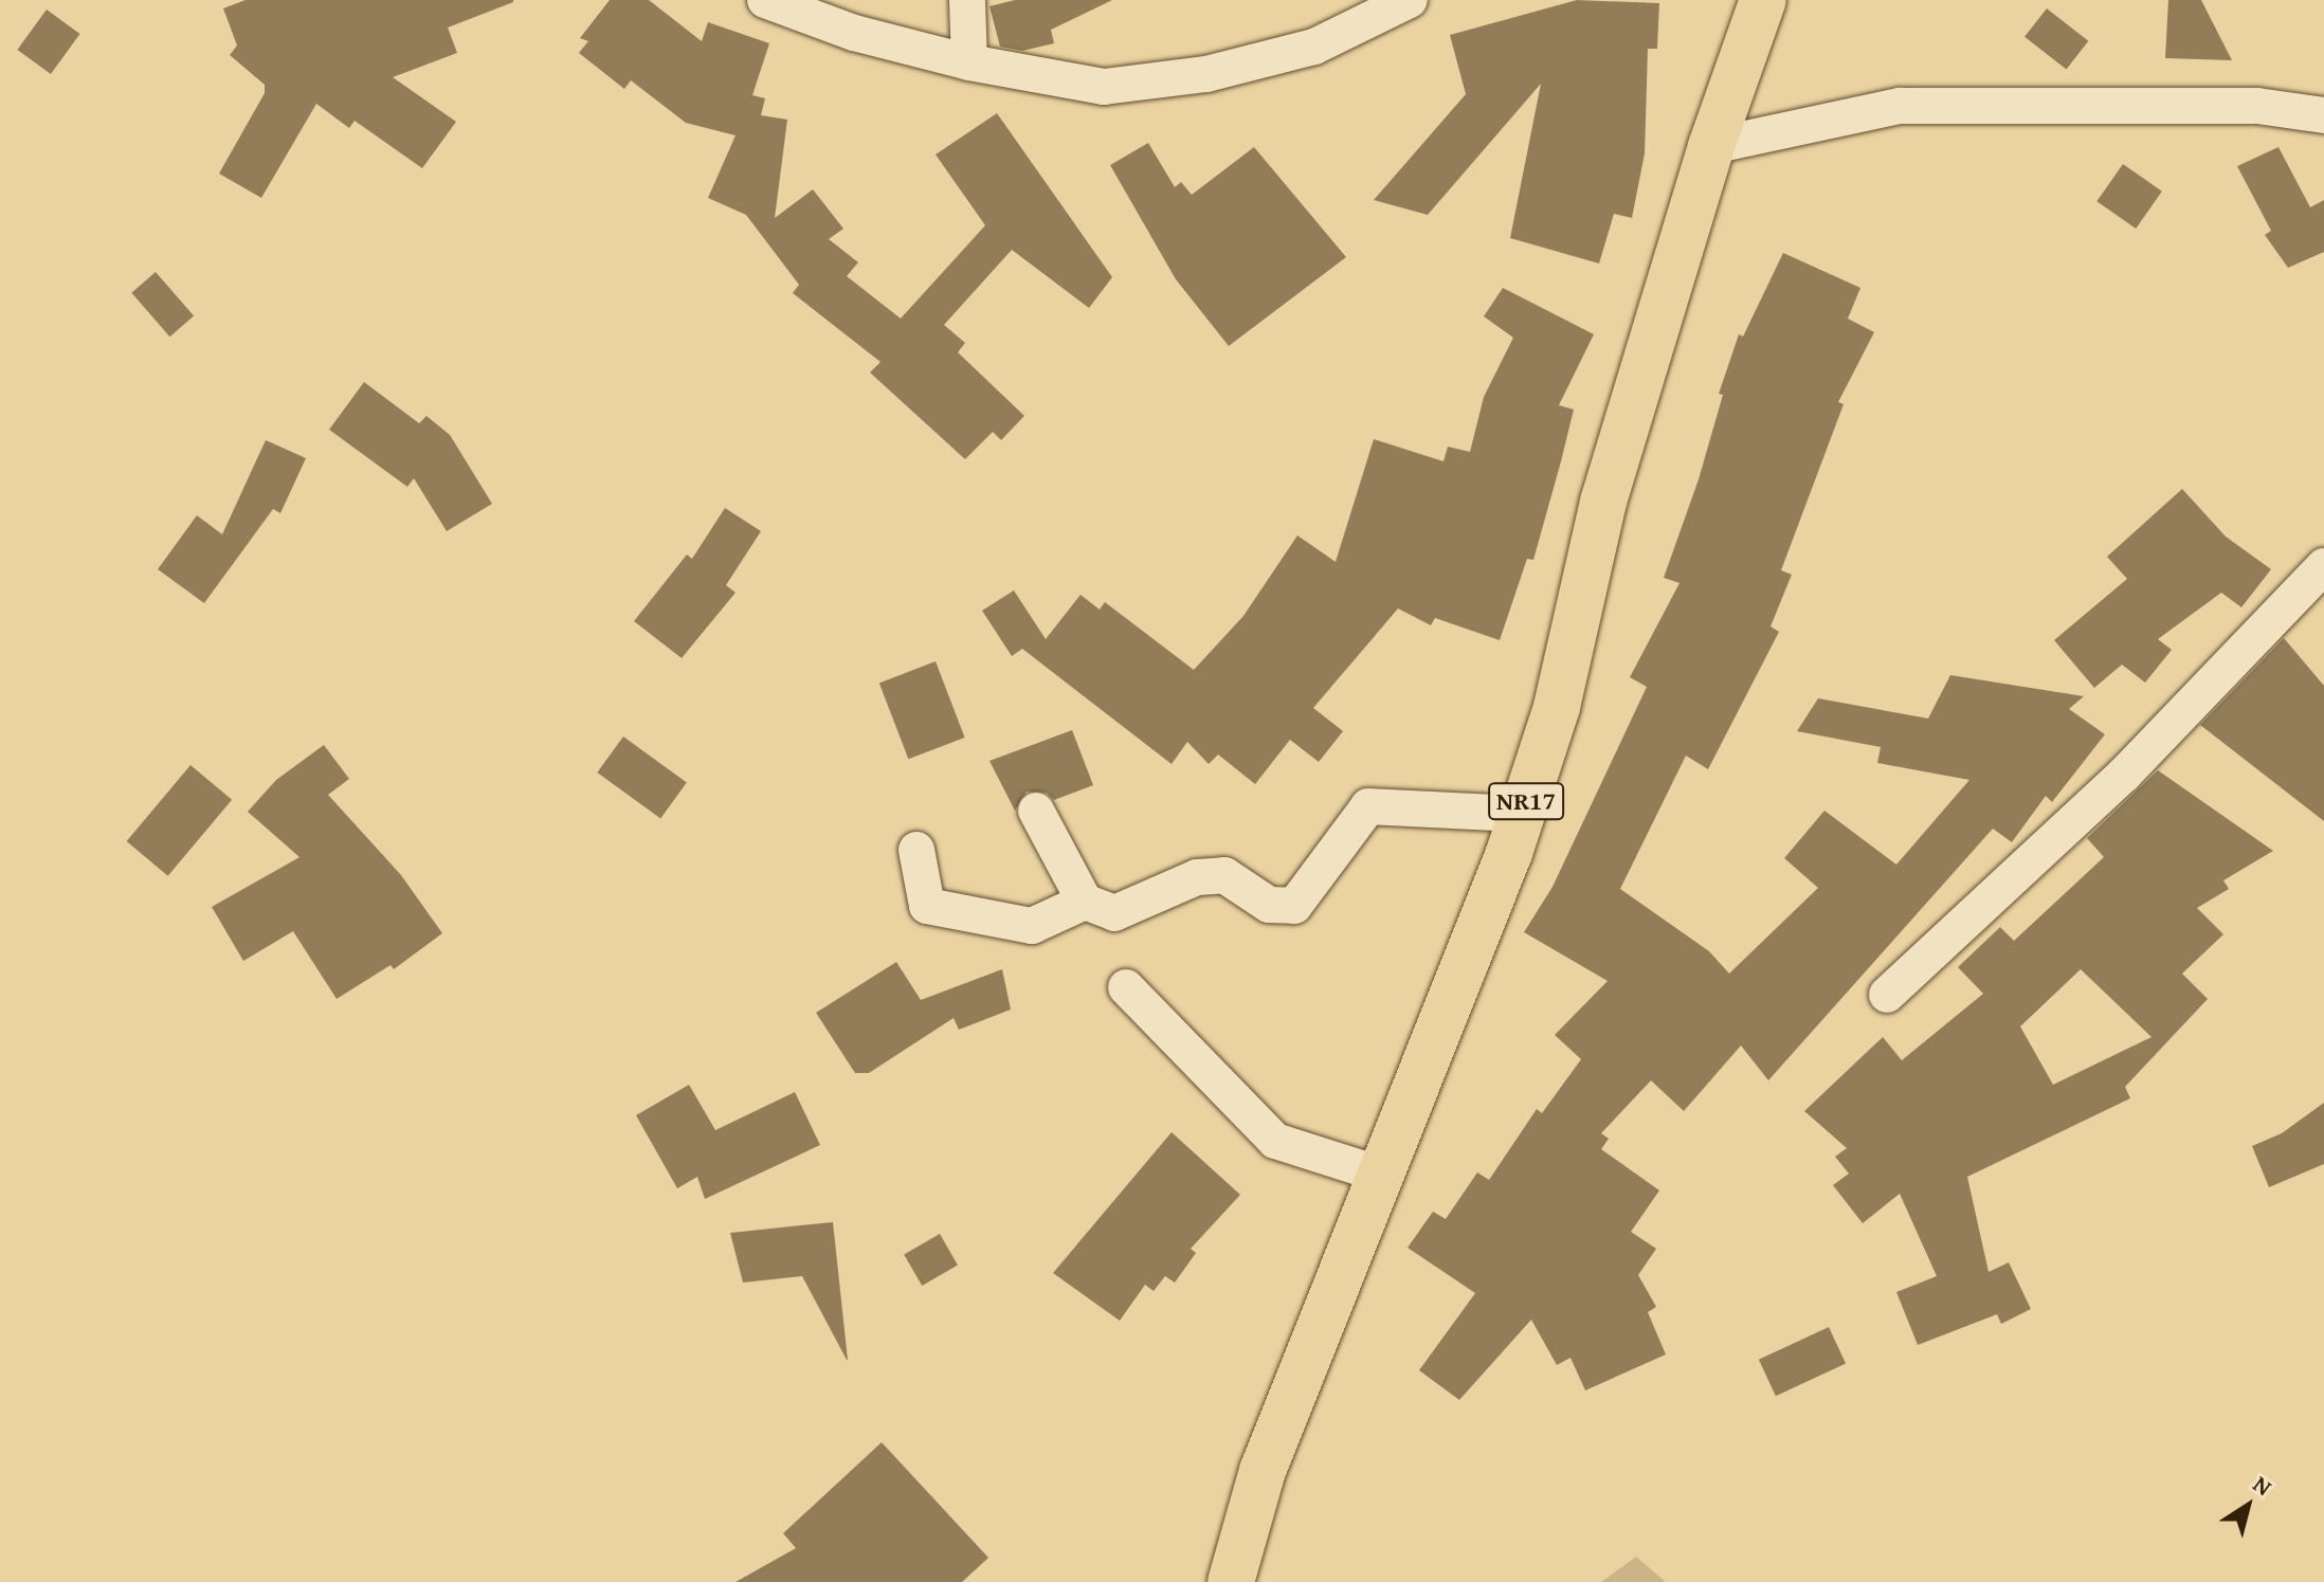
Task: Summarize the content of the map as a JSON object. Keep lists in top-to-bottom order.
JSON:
{
  "streets": {
    "main road": ["NR17"]
  },
  "north": "top right"
}
